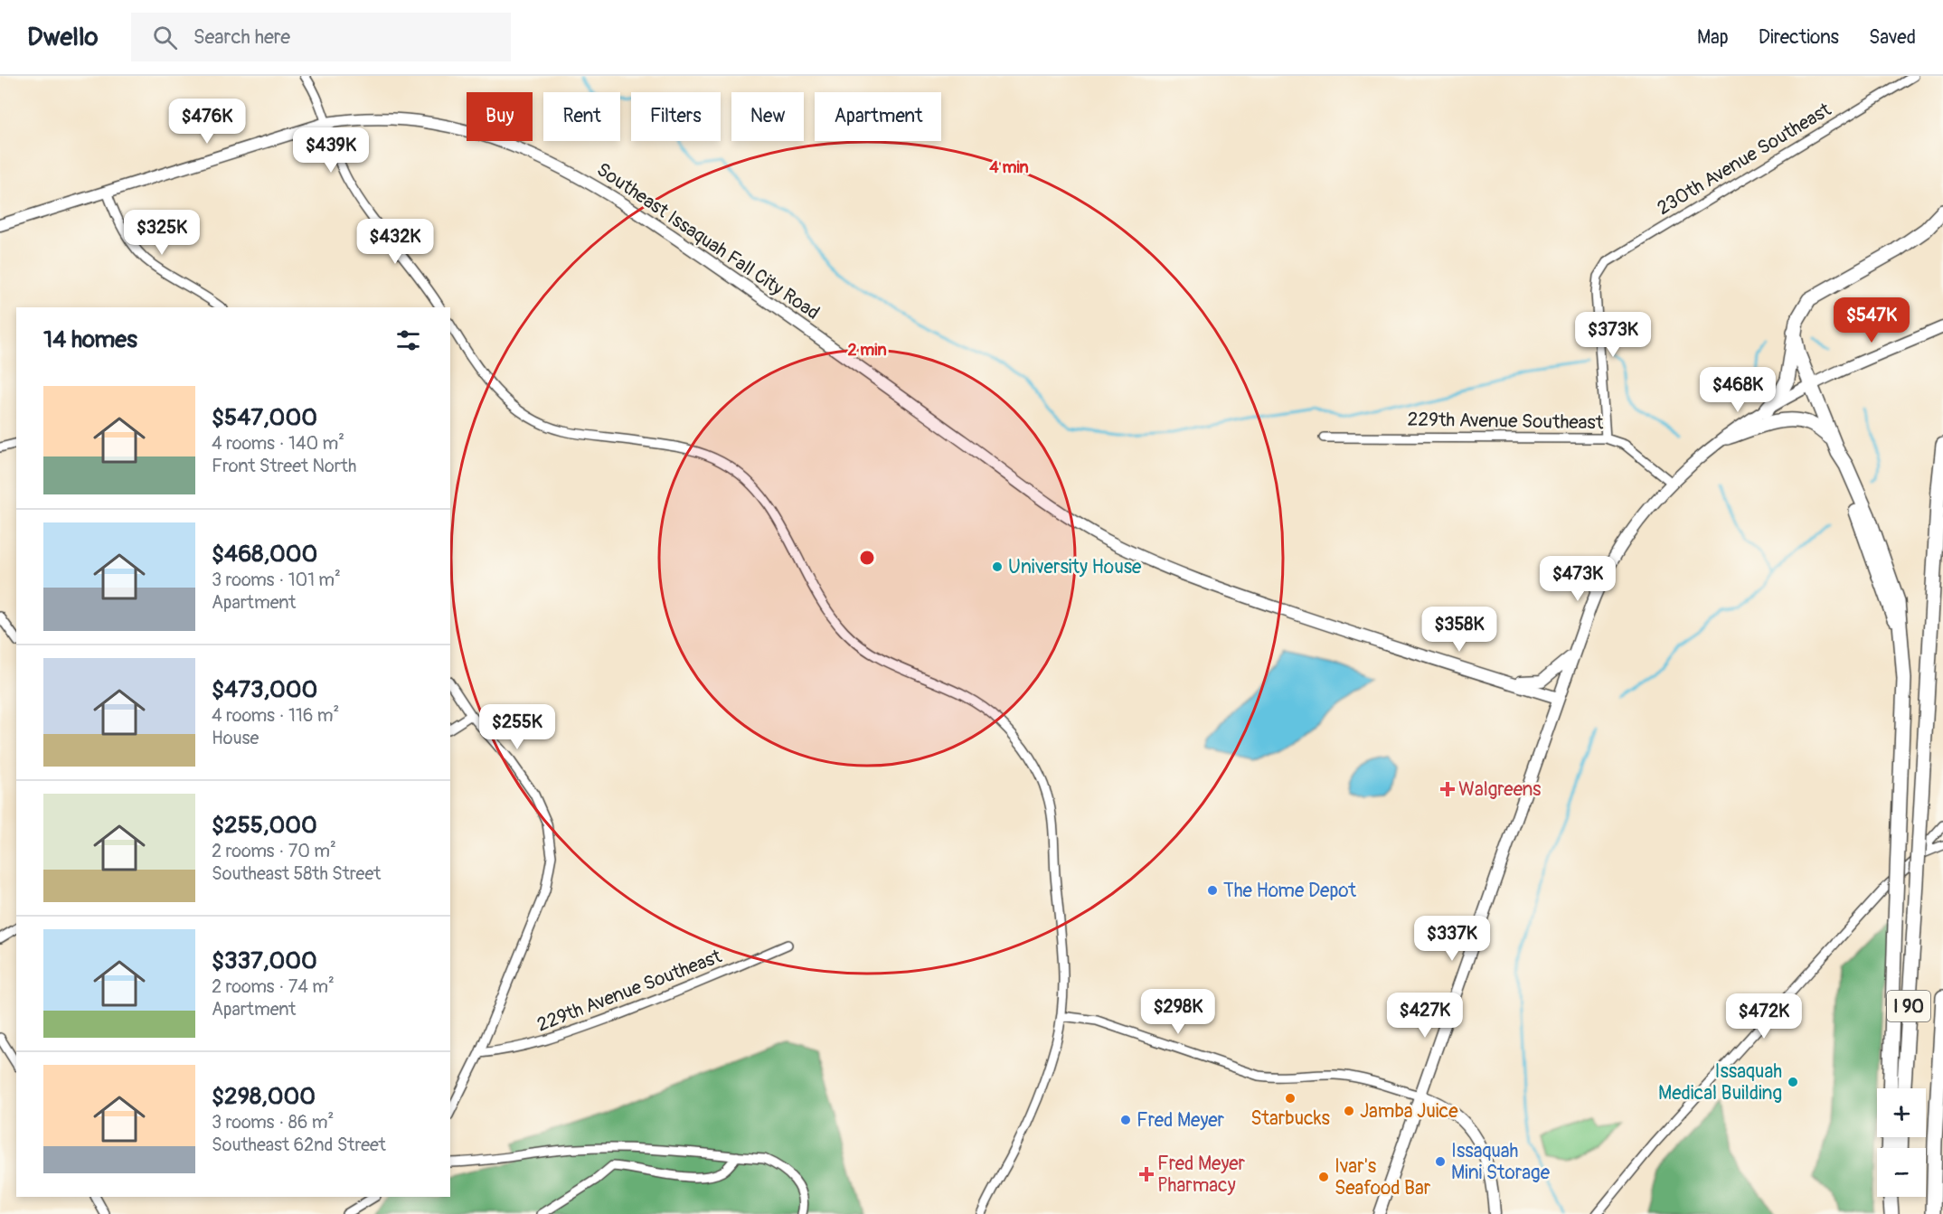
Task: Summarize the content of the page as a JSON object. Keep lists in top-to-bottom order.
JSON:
{
  "streets": {
    "highway": ["I 90"],
    "main road": ["Southeast Issaquah Fall City Road"],
    "street": ["230th Avenue Southeast", "229th Avenue Southeast"]
  },
  "crossings": [
    ["230th Avenue Southeast", "229th Avenue Southeast"]
  ],
  "places": {
    "other": [
      "University House",
      "The Home Depot",
      "Issaquah Medical Building",
      "Starbucks",
      "Jamba Juice",
      "Fred Meyer",
      "Issaquah Mini Storage",
      "Ivar's Seafood Bar"
    ],
    "health": ["Walgreens", "Fred Meyer Pharmacy"]
  },
  "page": {
    "header": "Dwello",
    "search": "Search here",
    "nav": ["Map", "Directions", "Saved"],
    "chip": [
      "Buy",
      "Rent",
      "Filters",
      "New",
      "Apartment"
    ],
    "price": [
      "$476K",
      "$439K",
      "$325K",
      "$432K",
      "$547K",
      "$373K",
      "$468K",
      "$473K",
      "$358K",
      "$255K",
      "$337K",
      "$298K",
      "$427K",
      "$472K"
    ],
    "heading": "14 homes",
    "list": [
      {
        "name": "$547,000",
        "note": "4 rooms · 140 m² · Front Street North"
      },
      {
        "name": "$468,000",
        "note": "3 rooms · 101 m² · Apartment"
      },
      {
        "name": "$473,000",
        "note": "4 rooms · 116 m² · House"
      },
      {
        "name": "$255,000",
        "note": "2 rooms · 70 m² · Southeast 58th Street"
      },
      {
        "name": "$337,000",
        "note": "2 rooms · 74 m² · Apartment"
      },
      {
        "name": "$298,000",
        "note": "3 rooms · 86 m² · Southeast 62nd Street"
      }
    ],
    "map_buttons": ["+", "−"]
  },
  "rings": ["4 min", "2 min"]
}
